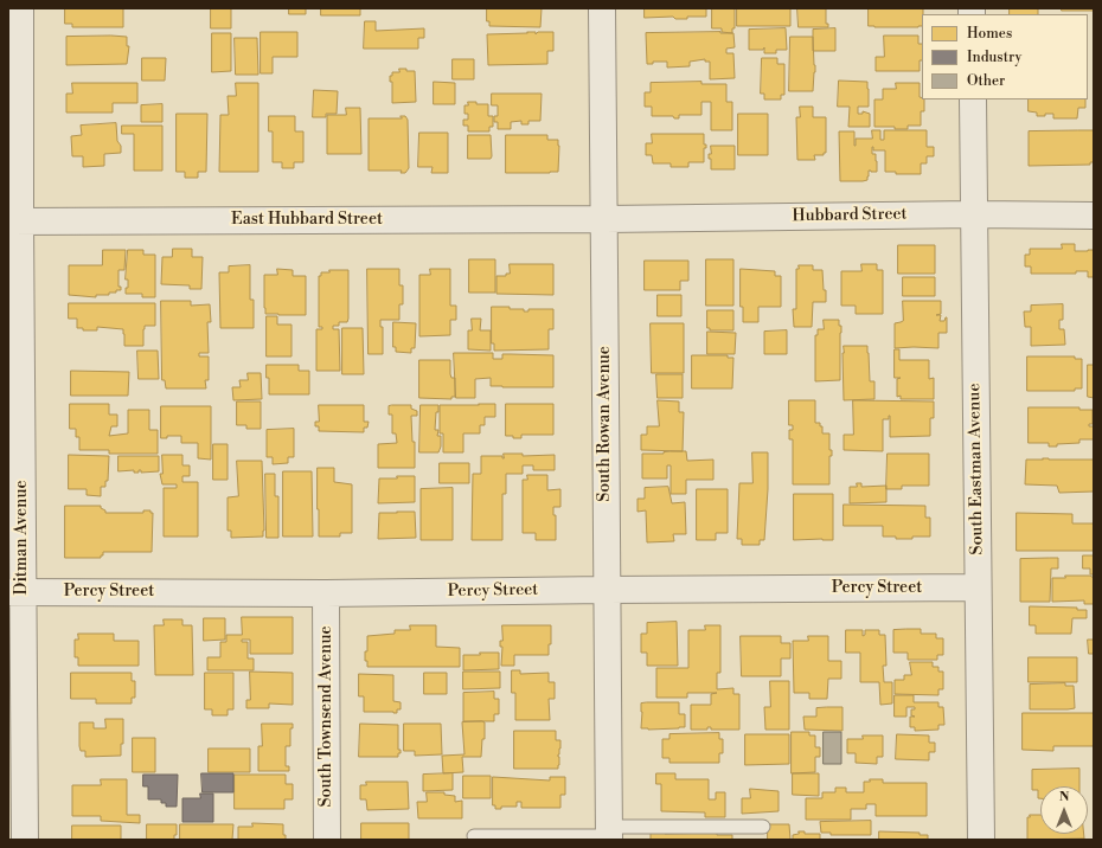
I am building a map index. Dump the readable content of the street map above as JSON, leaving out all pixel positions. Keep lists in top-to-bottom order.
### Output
{
  "streets": {
    "street": [
      "Hubbard Street",
      "East Hubbard Street",
      "South Rowan Avenue",
      "South Eastman Avenue",
      "Ditman Avenue",
      "Percy Street",
      "South Townsend Avenue"
    ]
  },
  "crossings": [
    ["Hubbard Street", "East Hubbard Street"],
    ["Hubbard Street", "South Rowan Avenue"],
    ["Hubbard Street", "South Eastman Avenue"],
    ["East Hubbard Street", "South Rowan Avenue"],
    ["East Hubbard Street", "Ditman Avenue"],
    ["South Rowan Avenue", "Percy Street"],
    ["South Eastman Avenue", "Percy Street"],
    ["Ditman Avenue", "Percy Street"],
    ["Percy Street", "South Townsend Avenue"]
  ],
  "legend": ["Homes", "Industry", "Other"],
  "north": "top"
}
